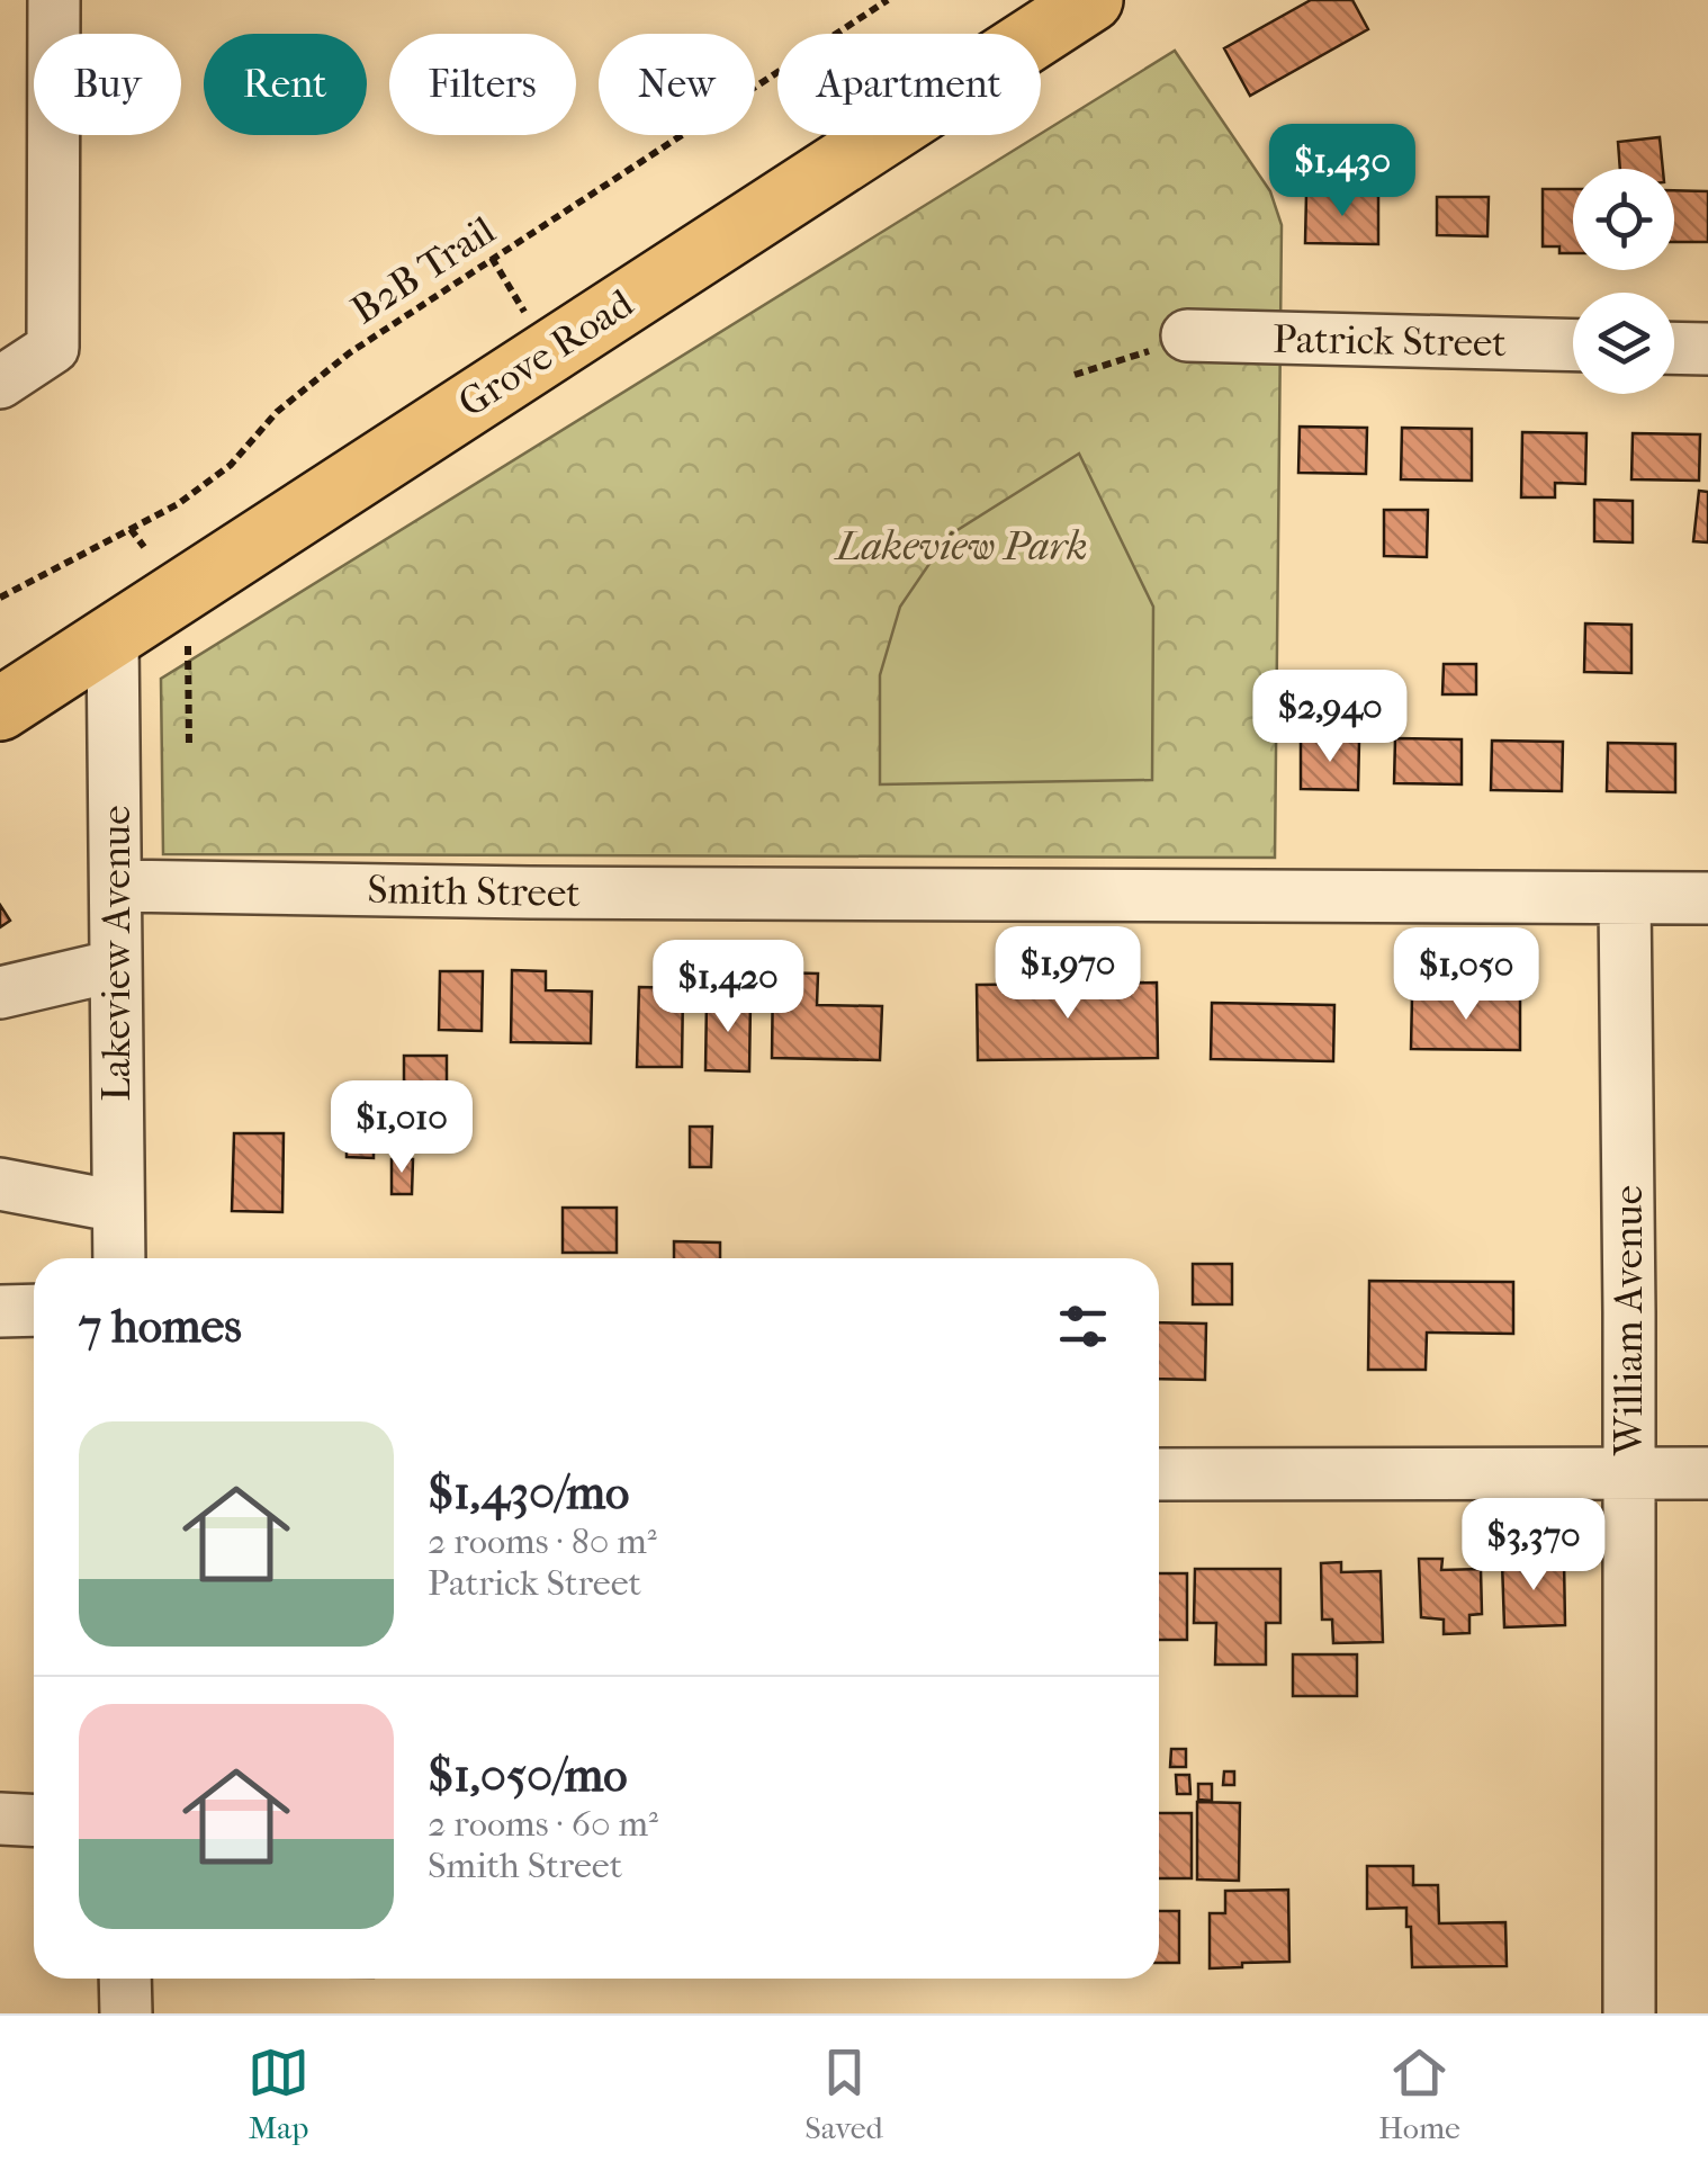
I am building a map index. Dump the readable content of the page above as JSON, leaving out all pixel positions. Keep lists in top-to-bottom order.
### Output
{
  "streets": {
    "main road": ["Grove Road"],
    "street": [
      "Patrick Street",
      "Smith Street",
      "Lakeview Avenue",
      "William Avenue"
    ],
    "path": ["B2B Trail"]
  },
  "crossings": [
    ["Grove Road", "Lakeview Avenue"],
    ["Smith Street", "Lakeview Avenue"],
    ["Smith Street", "William Avenue"]
  ],
  "parks": ["Lakeview Park"],
  "page": {
    "chip": [
      "Buy",
      "Rent",
      "Filters",
      "New",
      "Apartment"
    ],
    "price": [
      "$1,430",
      "$2,940",
      "$1,970",
      "$1,050",
      "$1,420",
      "$1,010",
      "$3,370"
    ],
    "heading": "7 homes",
    "list": [
      {
        "name": "$1,430/mo",
        "note": "2 rooms · 80 m² · Patrick Street"
      },
      {
        "name": "$1,050/mo",
        "note": "2 rooms · 60 m² · Smith Street"
      }
    ],
    "tabs": ["Map", "Saved", "Home"]
  }
}
